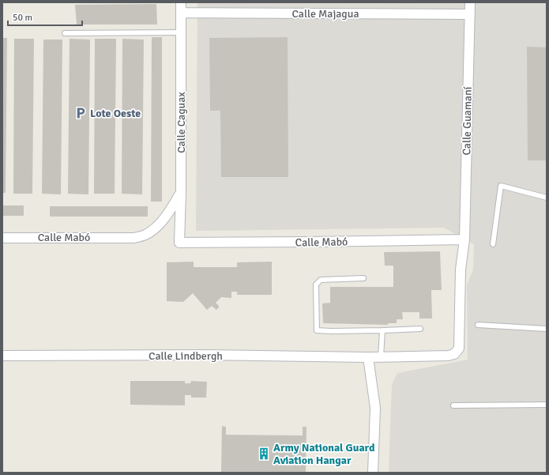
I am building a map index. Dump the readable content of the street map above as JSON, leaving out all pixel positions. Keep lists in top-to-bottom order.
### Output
{
  "streets": {
    "street": [
      "Calle Majagua",
      "Calle Guamaní",
      "Calle Caguax",
      "Calle Mabó",
      "Calle Lindbergh"
    ]
  },
  "crossings": [
    ["Calle Majagua", "Calle Guamaní"],
    ["Calle Majagua", "Calle Caguax"],
    ["Calle Guamaní", "Calle Mabó"],
    ["Calle Guamaní", "Calle Lindbergh"],
    ["Calle Caguax", "Calle Mabó"]
  ],
  "places": {
    "parking": ["Lote Oeste"],
    "building": ["Army National Guard Aviation Hangar"]
  },
  "scale_bar": "50 m"
}
